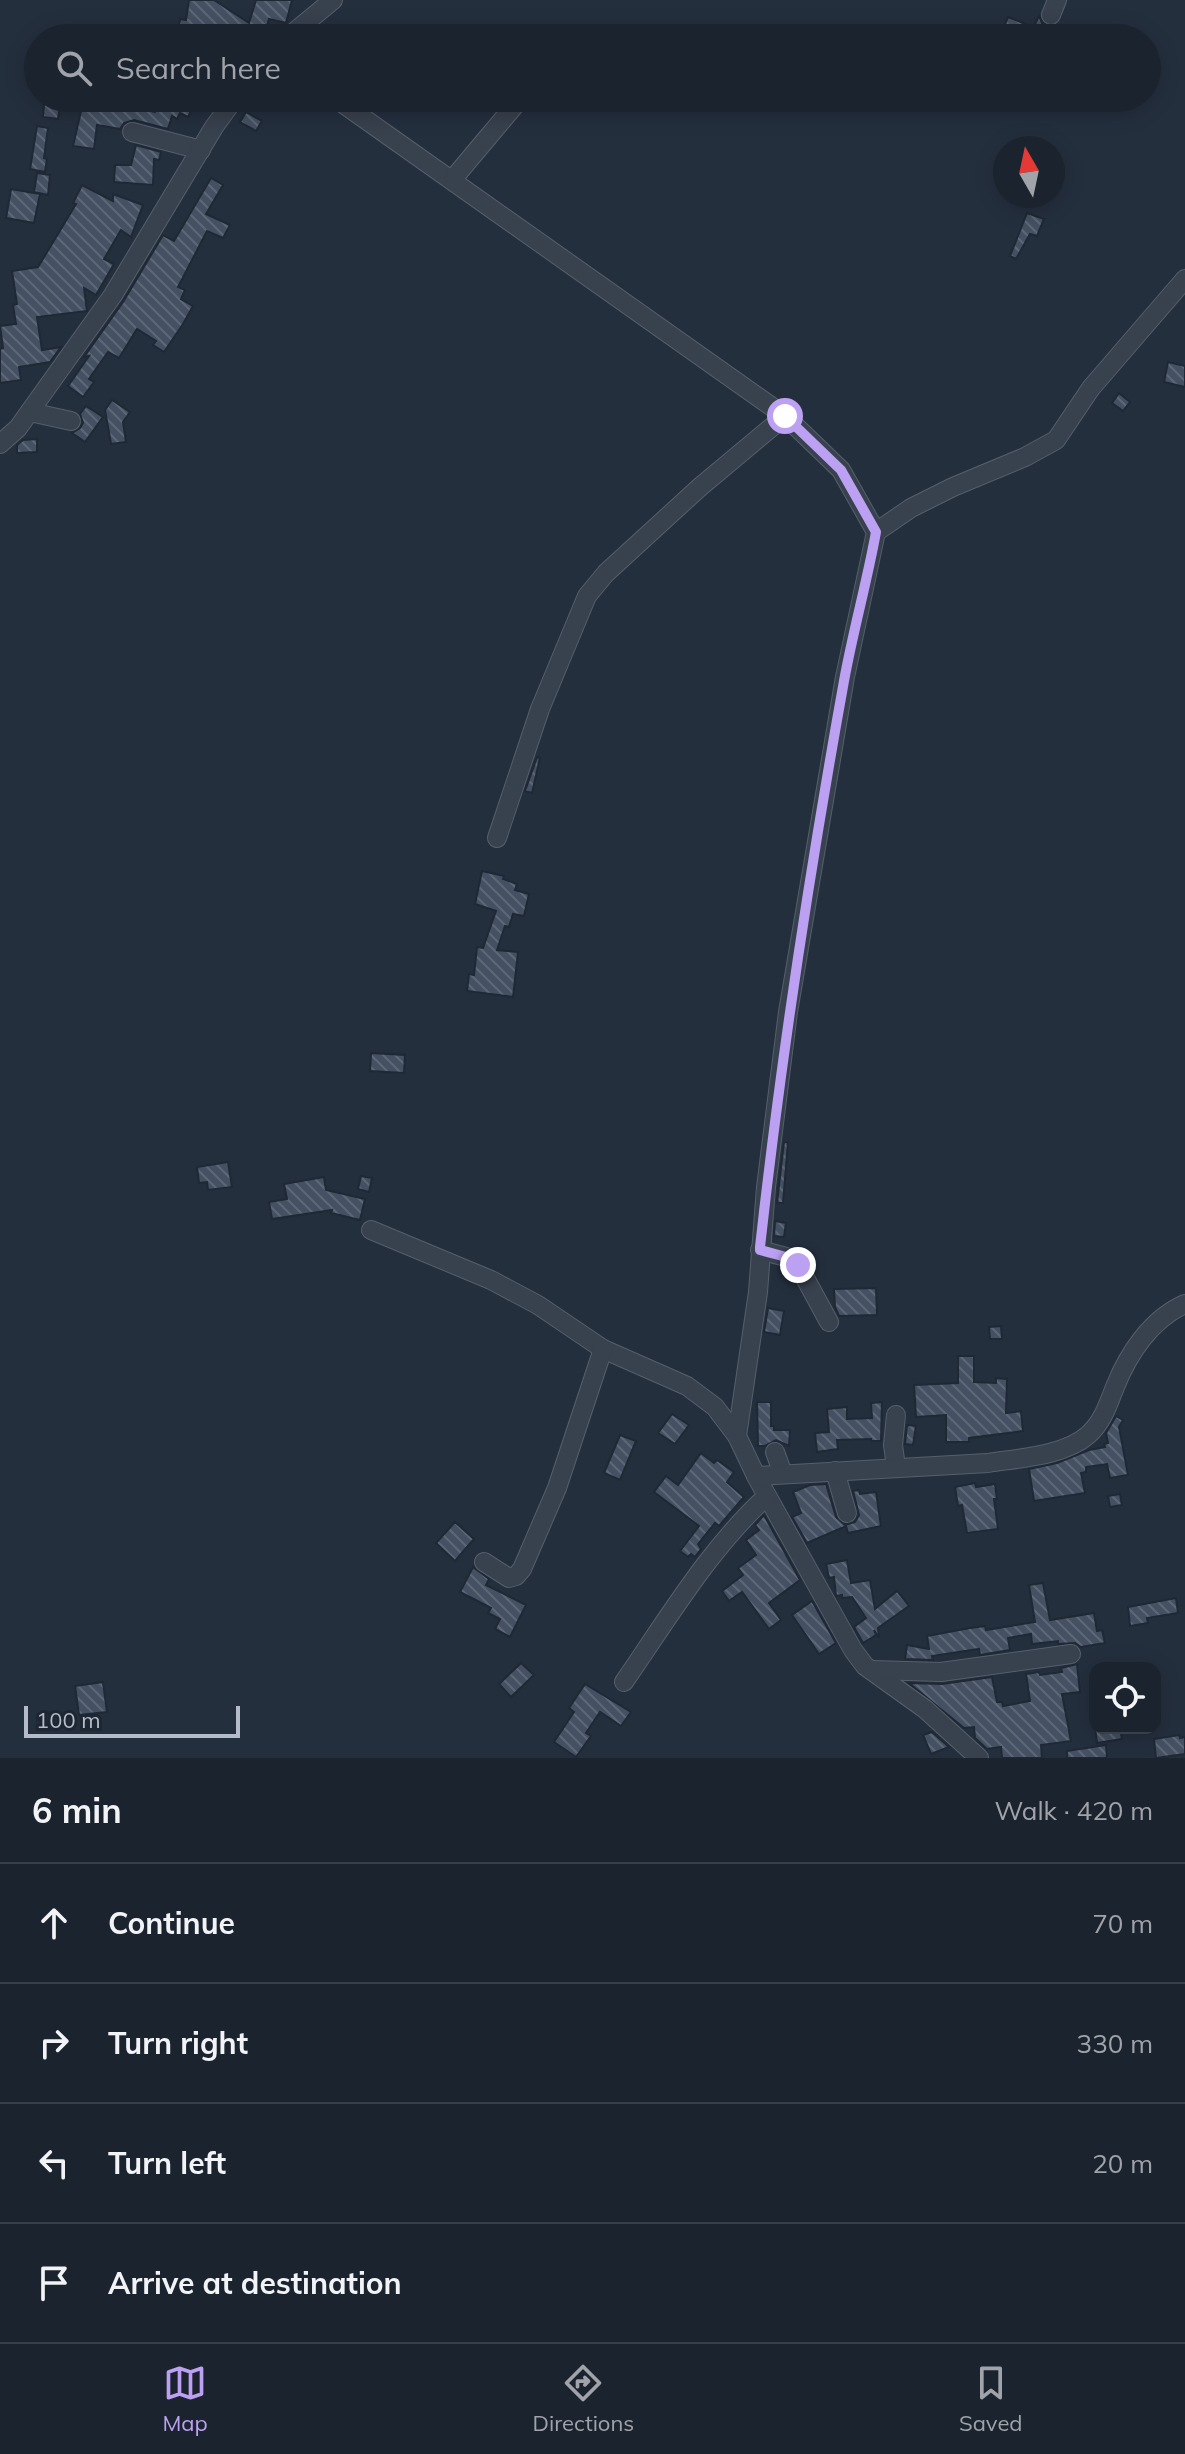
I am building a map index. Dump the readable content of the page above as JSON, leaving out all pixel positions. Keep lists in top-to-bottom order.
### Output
{
  "scale_bar": "100 m",
  "north": "top",
  "page": {
    "search": "Search here",
    "scale": "100 m",
    "heading": ["6 min", "Walk · 420 m"],
    "list": [
      ["Continue", "70 m"],
      ["Turn right", "330 m"],
      ["Turn left", "20 m"],
      "Arrive at destination"
    ],
    "nav": ["Map", "Directions", "Saved"]
  }
}
